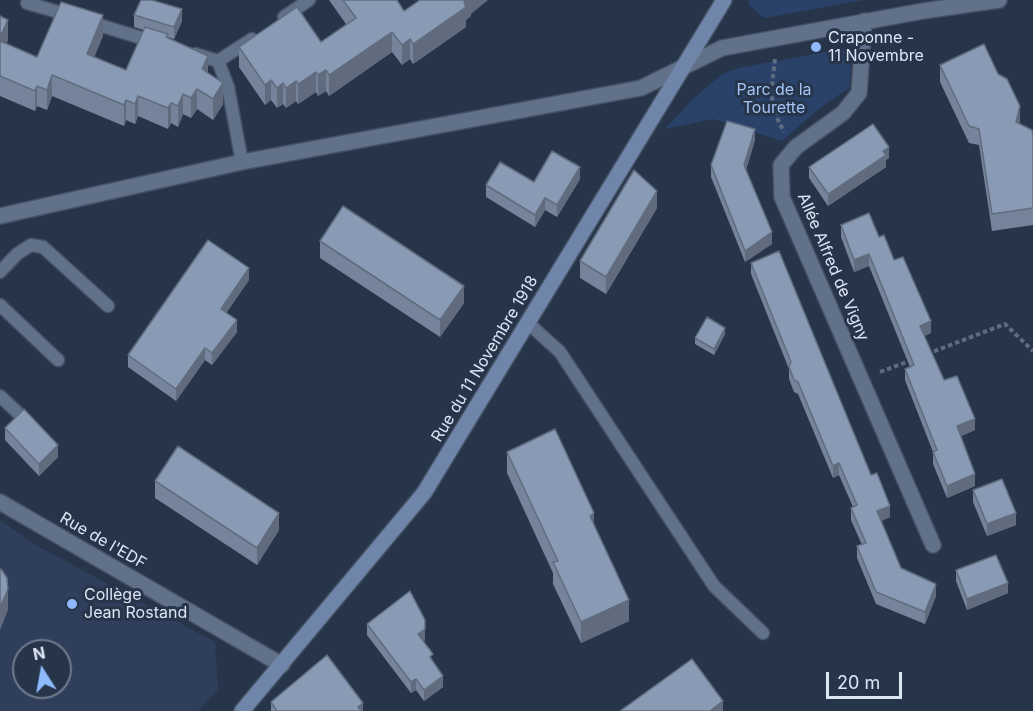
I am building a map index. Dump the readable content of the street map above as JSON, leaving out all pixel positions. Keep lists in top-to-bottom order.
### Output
{
  "streets": {
    "main road": ["Rue du 11 Novembre 1918"],
    "street": ["Allée Alfred de Vigny", "Rue de l'EDF"]
  },
  "crossings": [
    ["Rue du 11 Novembre 1918", "Rue de l'EDF"]
  ],
  "parks": ["Parc de la Tourette"],
  "places": ["Craponne - 11 Novembre", "Collège Jean Rostand"],
  "scale_bar": "20 m",
  "north": "top"
}
